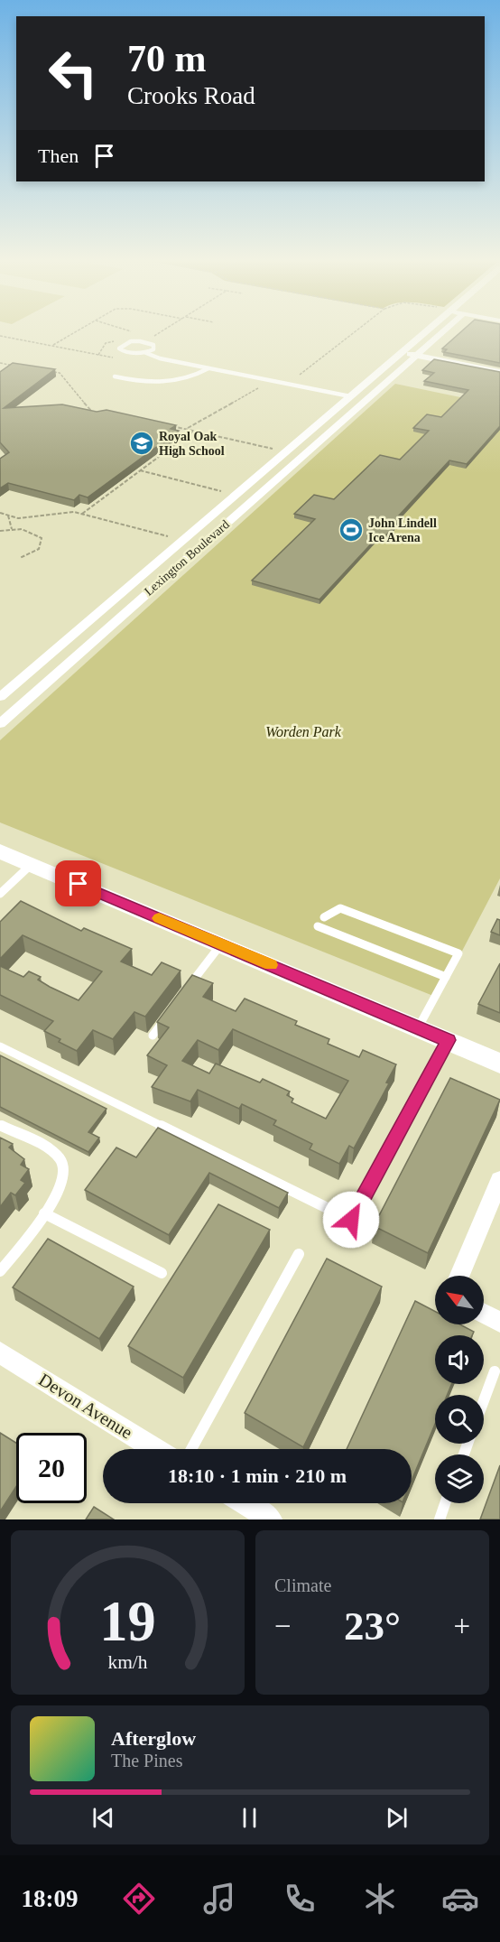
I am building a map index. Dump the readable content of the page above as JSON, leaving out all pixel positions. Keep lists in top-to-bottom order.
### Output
{
  "streets": {
    "street": ["Lexington Boulevard", "Devon Avenue"]
  },
  "parks": ["Worden Park"],
  "places": {
    "school or university": ["Royal Oak High School"],
    "sports": ["John Lindell Ice Arena"]
  },
  "north": "top left",
  "page": {
    "turn": ["70 m", "Crooks Road"],
    "then": "Then",
    "limit": "20",
    "trip": "18:10 · 1 min · 210 m",
    "tile": "Climate",
    "heat": ["−", "23°", "+"],
    "song": ["Afterglow", "The Pines"],
    "tabs": "18:09",
    "gauge": ["19", "km/h"]
  }
}
